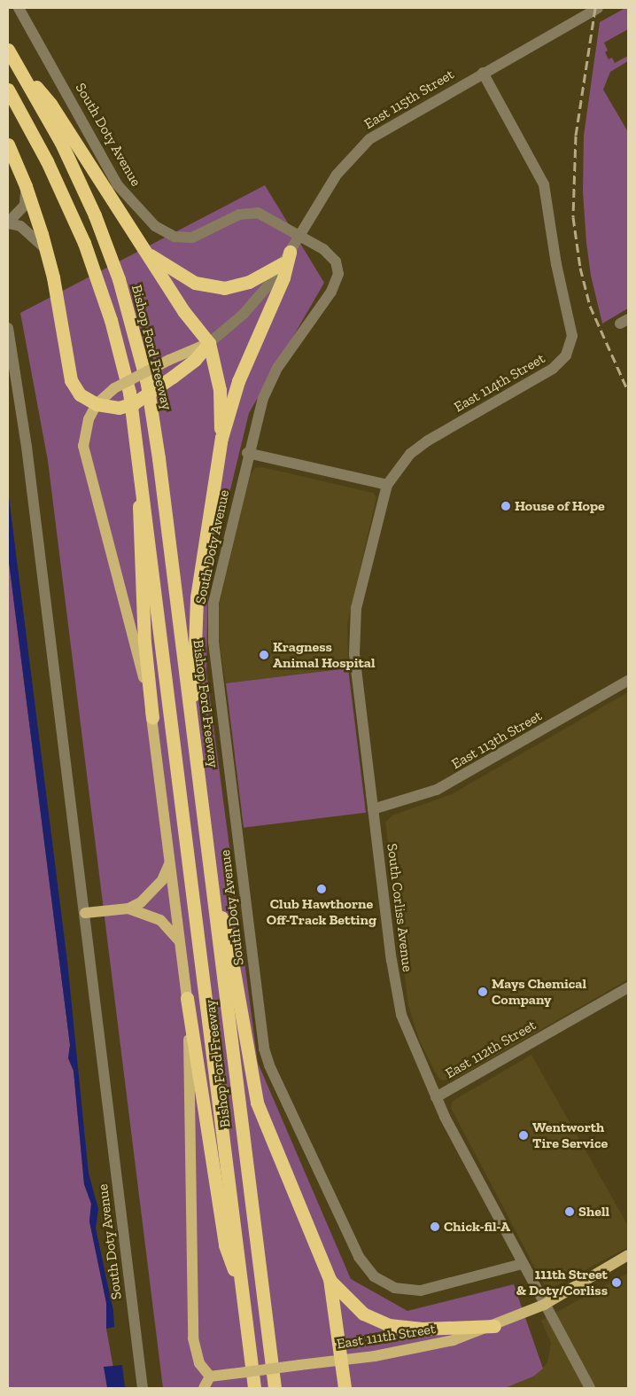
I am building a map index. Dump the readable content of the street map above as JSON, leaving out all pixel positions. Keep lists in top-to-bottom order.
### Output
{
  "streets": {
    "highway": ["Bishop Ford Freeway"],
    "main road": ["East 111th Street"],
    "street": [
      "East 115th Street",
      "South Doty Avenue",
      "East 114th Street",
      "East 113th Street",
      "South Corliss Avenue",
      "East 112th Street"
    ]
  },
  "crossings": [
    ["East 115th Street", "South Doty Avenue"],
    ["East 115th Street", "East 114th Street"],
    ["South Doty Avenue", "South Corliss Avenue"],
    ["East 114th Street", "South Corliss Avenue"],
    ["East 113th Street", "South Corliss Avenue"],
    ["South Corliss Avenue", "East 112th Street"],
    ["South Corliss Avenue", "East 111th Street"]
  ],
  "places": [
    "House of Hope",
    "Kragness Animal Hospital",
    "Club Hawthorne Off-Track Betting",
    "Mays Chemical Company",
    "Wentworth Tire Service",
    "Shell",
    "Chick-fil-A",
    "111th Street & Doty/Corliss"
  ]
}
